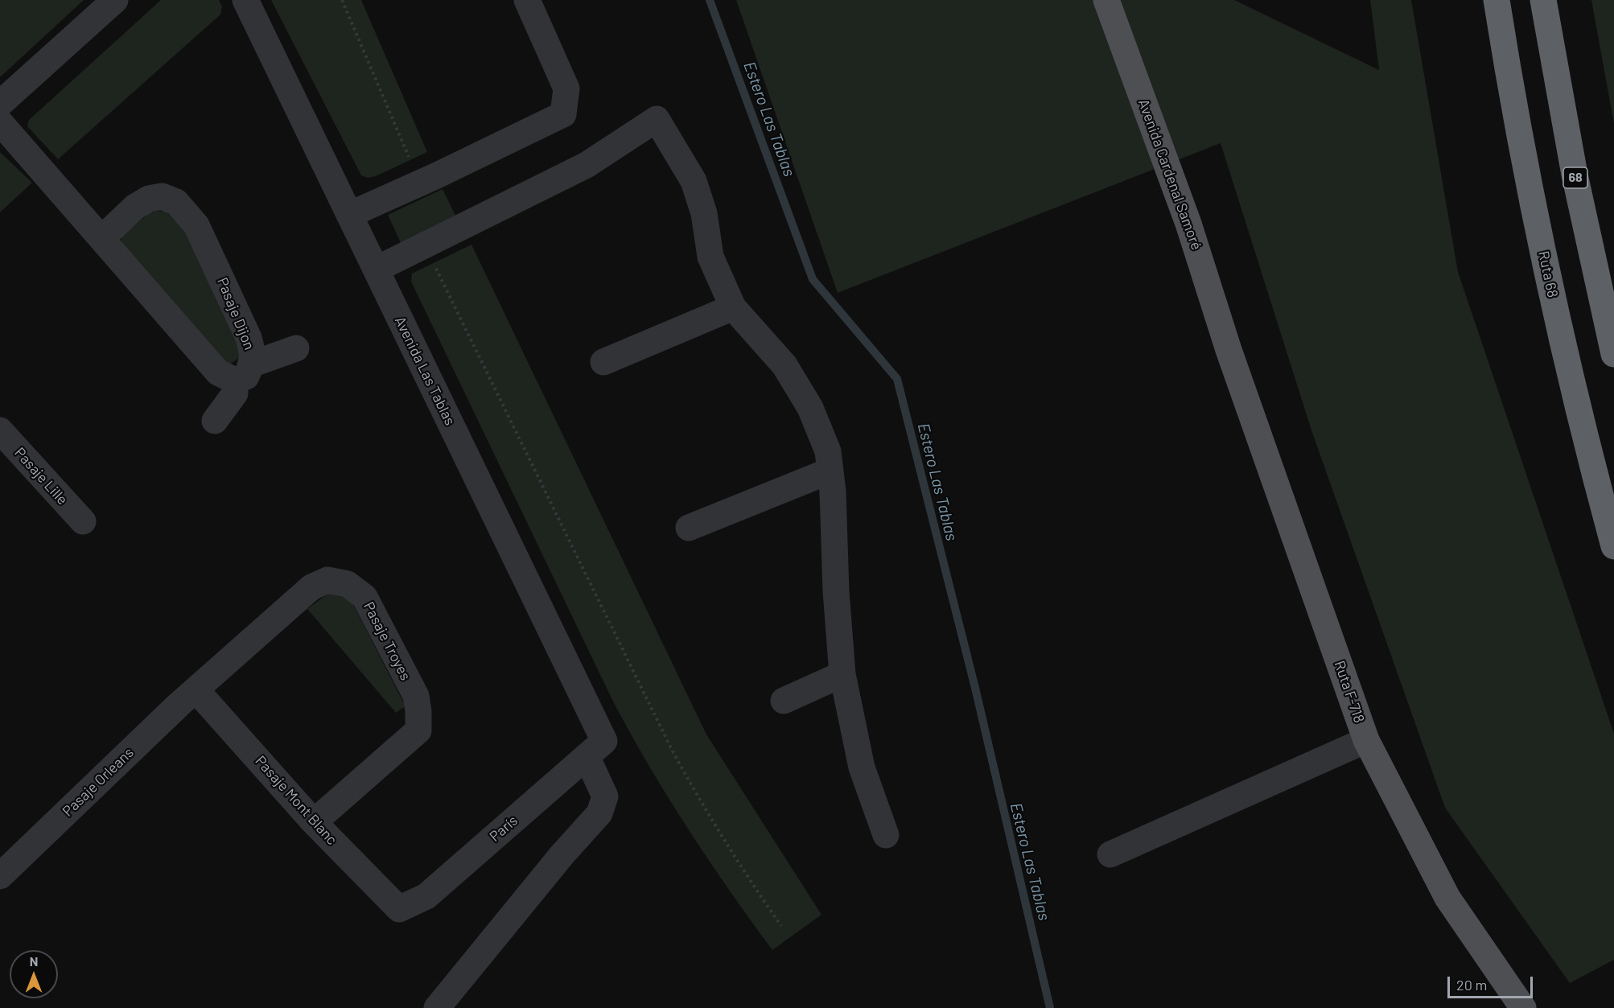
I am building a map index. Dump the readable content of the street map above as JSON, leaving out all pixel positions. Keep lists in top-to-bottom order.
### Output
{
  "streets": {
    "highway": ["68", "Ruta 68"],
    "main road": ["Avenida Cardenal Samoré", "Ruta F-718"],
    "street": [
      "Pasaje Dijon",
      "Avenida Las Tablas",
      "Pasaje Lille",
      "Pasaje Troyes",
      "Pasaje Orleans",
      "Pasaje Mont Blanc",
      "París"
    ]
  },
  "crossings": [
    ["Avenida Cardenal Samoré", "Ruta F-718"],
    ["Avenida Las Tablas", "París"],
    ["Pasaje Troyes", "Pasaje Orleans"],
    ["Pasaje Troyes", "Pasaje Mont Blanc"],
    ["Pasaje Orleans", "Pasaje Mont Blanc"],
    ["Pasaje Mont Blanc", "París"]
  ],
  "water": ["Estero Las Tablas"],
  "scale_bar": "20 m",
  "north": "top"
}
